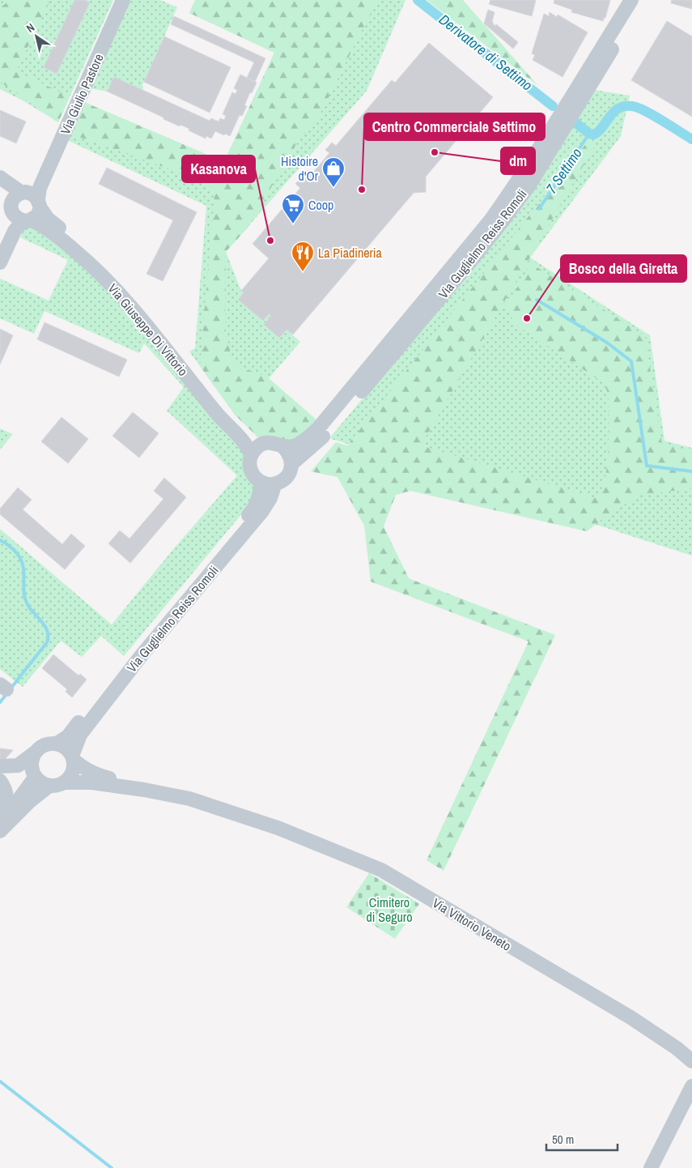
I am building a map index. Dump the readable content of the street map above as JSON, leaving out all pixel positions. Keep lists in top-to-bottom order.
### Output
{
  "streets": {
    "street": [
      "Via Giulio Pastore",
      "Via Guglielmo Reiss Romoli",
      "Via Giuseppe Di Vittorio",
      "Via Vittorio Veneto"
    ]
  },
  "crossings": [
    ["Via Giulio Pastore", "Via Giuseppe Di Vittorio"],
    ["Via Guglielmo Reiss Romoli", "Via Giuseppe Di Vittorio"]
  ],
  "water": ["Derivatore di Settimo", "7 Settimo"],
  "parks": ["Cimitero di Seguro"],
  "places": {
    "other": [
      "dm",
      "Centro Commerciale Settimo",
      "Kasanova",
      "Bosco della Giretta"
    ],
    "shop": ["Histoire d'Or"],
    "supermarket": ["Coop"],
    "restaurant": ["La Piadineria"]
  },
  "scale_bar": "50 m",
  "north": "top left"
}
